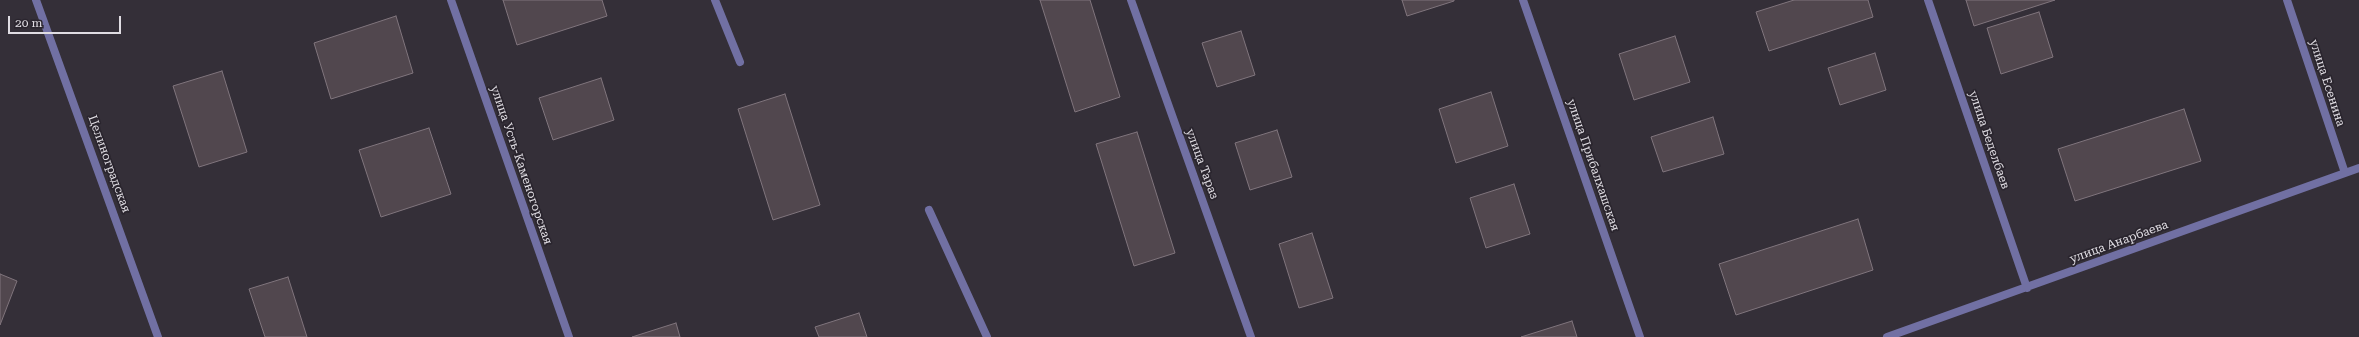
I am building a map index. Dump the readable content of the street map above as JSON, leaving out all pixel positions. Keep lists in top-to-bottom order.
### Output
{
  "streets": {
    "street": [
      "улица Есенина",
      "улица Беделбаев",
      "Целиноградская",
      "улица Тараз",
      "улица Усть-Каменогорская",
      "улица Прибалхашская",
      "улица Анарбаева"
    ]
  },
  "crossings": [
    ["улица Есенина", "улица Анарбаева"],
    ["улица Беделбаев", "улица Анарбаева"]
  ],
  "scale_bar": "20 m"
}
